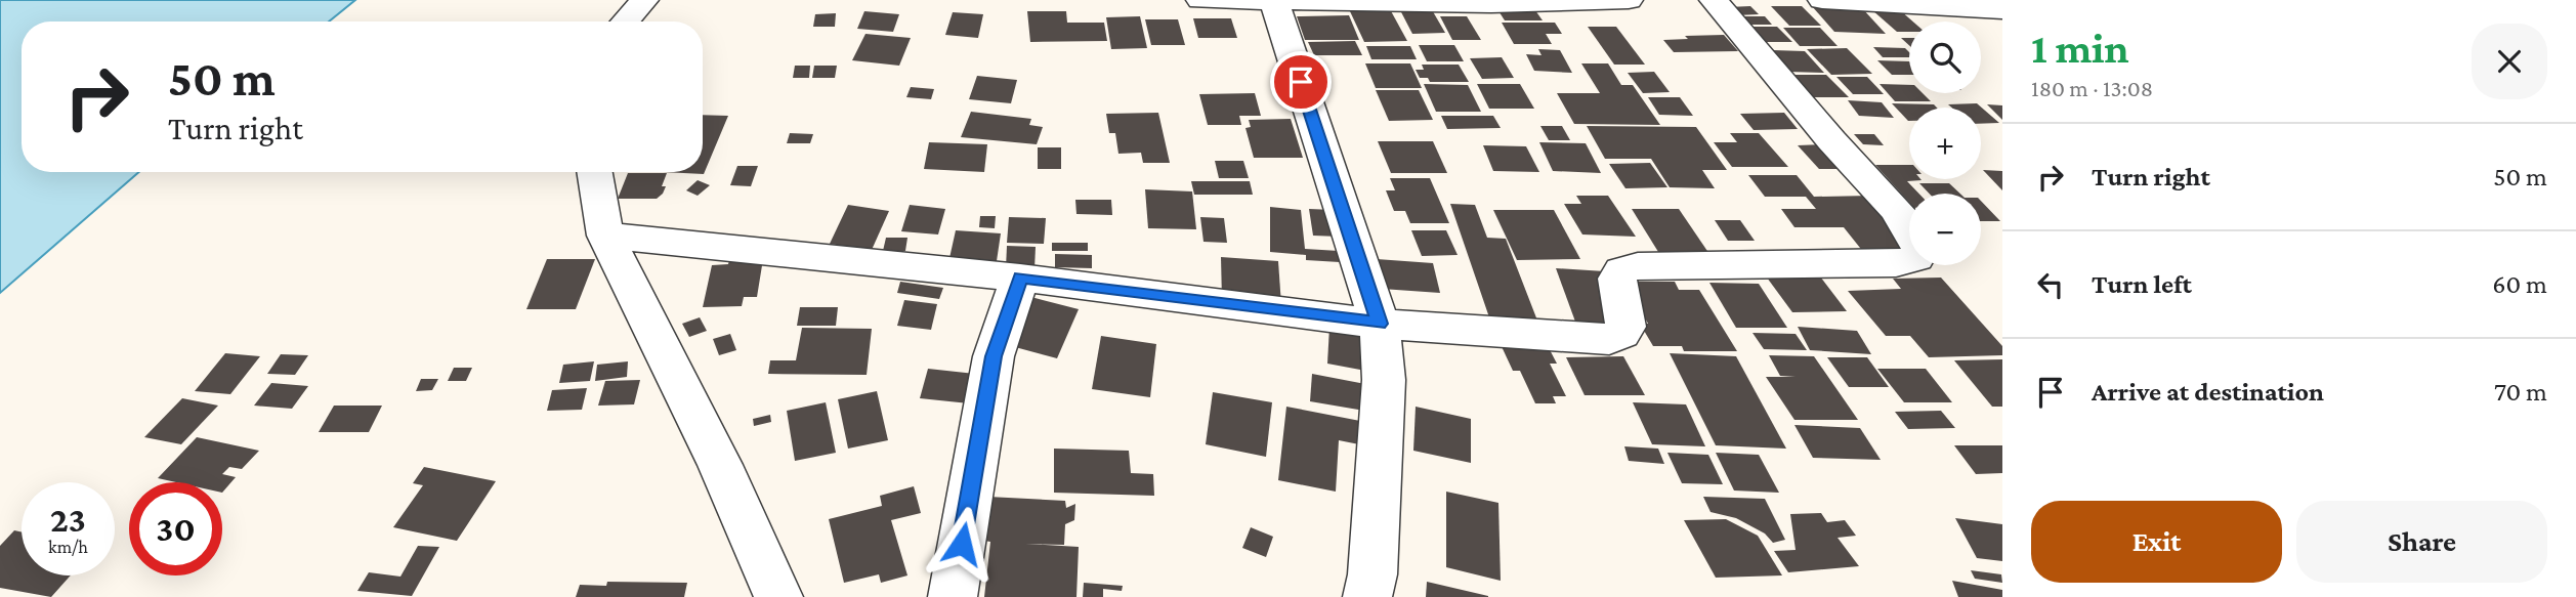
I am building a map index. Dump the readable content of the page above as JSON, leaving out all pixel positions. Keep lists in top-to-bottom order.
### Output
{
  "page": {
    "heading": ["1 min", "180 m · 13:08"],
    "map_buttons": ["+", "−"],
    "turn": ["50 m", "Turn right"],
    "list": [
      {
        "name": "Turn right",
        "value": "50 m"
      },
      {
        "name": "Turn left",
        "value": "60 m"
      },
      {
        "name": "Arrive at destination",
        "value": "70 m"
      }
    ],
    "speed": "23 km/h",
    "limit": "30",
    "buttons": ["Exit", "Share"]
  }
}
